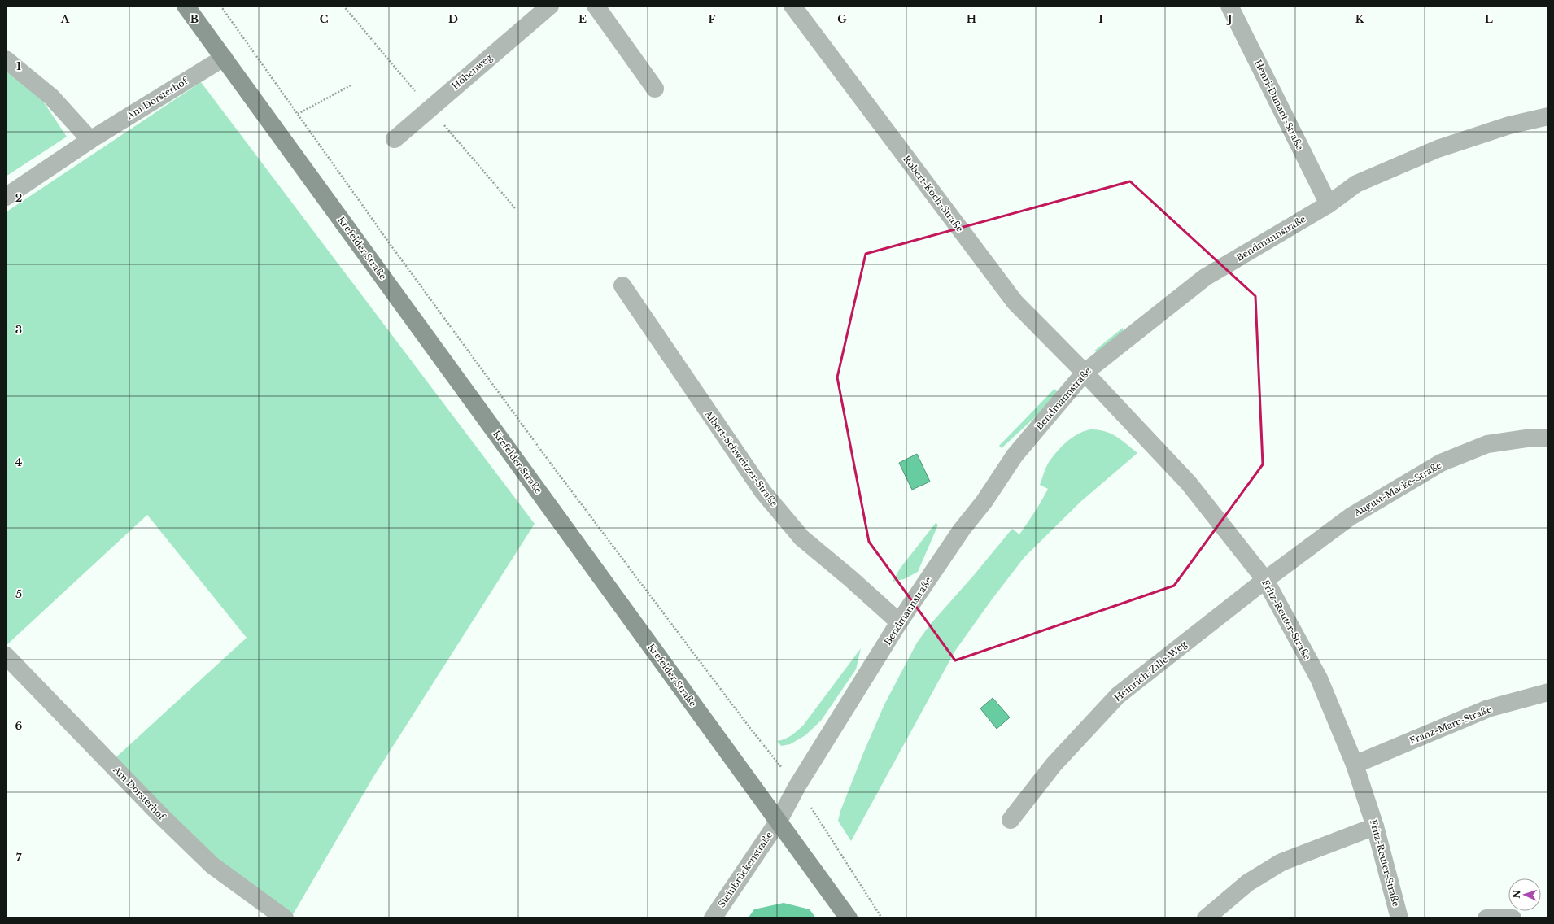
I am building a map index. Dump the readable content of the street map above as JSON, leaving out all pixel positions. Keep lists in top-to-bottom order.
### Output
{
  "streets": {
    "main road": ["Krefelder Straße"],
    "street": [
      "Höhenweg",
      "Am Dorsterhof",
      "Henri-Dunant-Straße",
      "Robert-Koch-Straße",
      "Bendmannstraße",
      "Albert-Schweitzer-Straße",
      "August-Macke-Straße",
      "Fritz-Reuter-Straße",
      "Heinrich-Zille-Weg",
      "Franz-Marc-Straße",
      "Steinbrückenstraße"
    ]
  },
  "crossings": [
    ["Am Dorsterhof", "Krefelder Straße"],
    ["Henri-Dunant-Straße", "Bendmannstraße"],
    ["Robert-Koch-Straße", "Bendmannstraße"],
    ["Robert-Koch-Straße", "Fritz-Reuter-Straße"],
    ["Bendmannstraße", "Krefelder Straße"],
    ["Bendmannstraße", "Albert-Schweitzer-Straße"],
    ["Bendmannstraße", "Fritz-Reuter-Straße"],
    ["Bendmannstraße", "Steinbrückenstraße"],
    ["Krefelder Straße", "Steinbrückenstraße"],
    ["August-Macke-Straße", "Fritz-Reuter-Straße"],
    ["August-Macke-Straße", "Heinrich-Zille-Weg"],
    ["Fritz-Reuter-Straße", "Heinrich-Zille-Weg"],
    ["Fritz-Reuter-Straße", "Franz-Marc-Straße"]
  ],
  "north": "left",
  "grid": {
    "columns": [
      "A",
      "B",
      "C",
      "D",
      "E",
      "F",
      "G",
      "H",
      "I",
      "J",
      "K",
      "L"
    ],
    "rows": [
      "1",
      "2",
      "3",
      "4",
      "5",
      "6",
      "7"
    ]
  }
}
